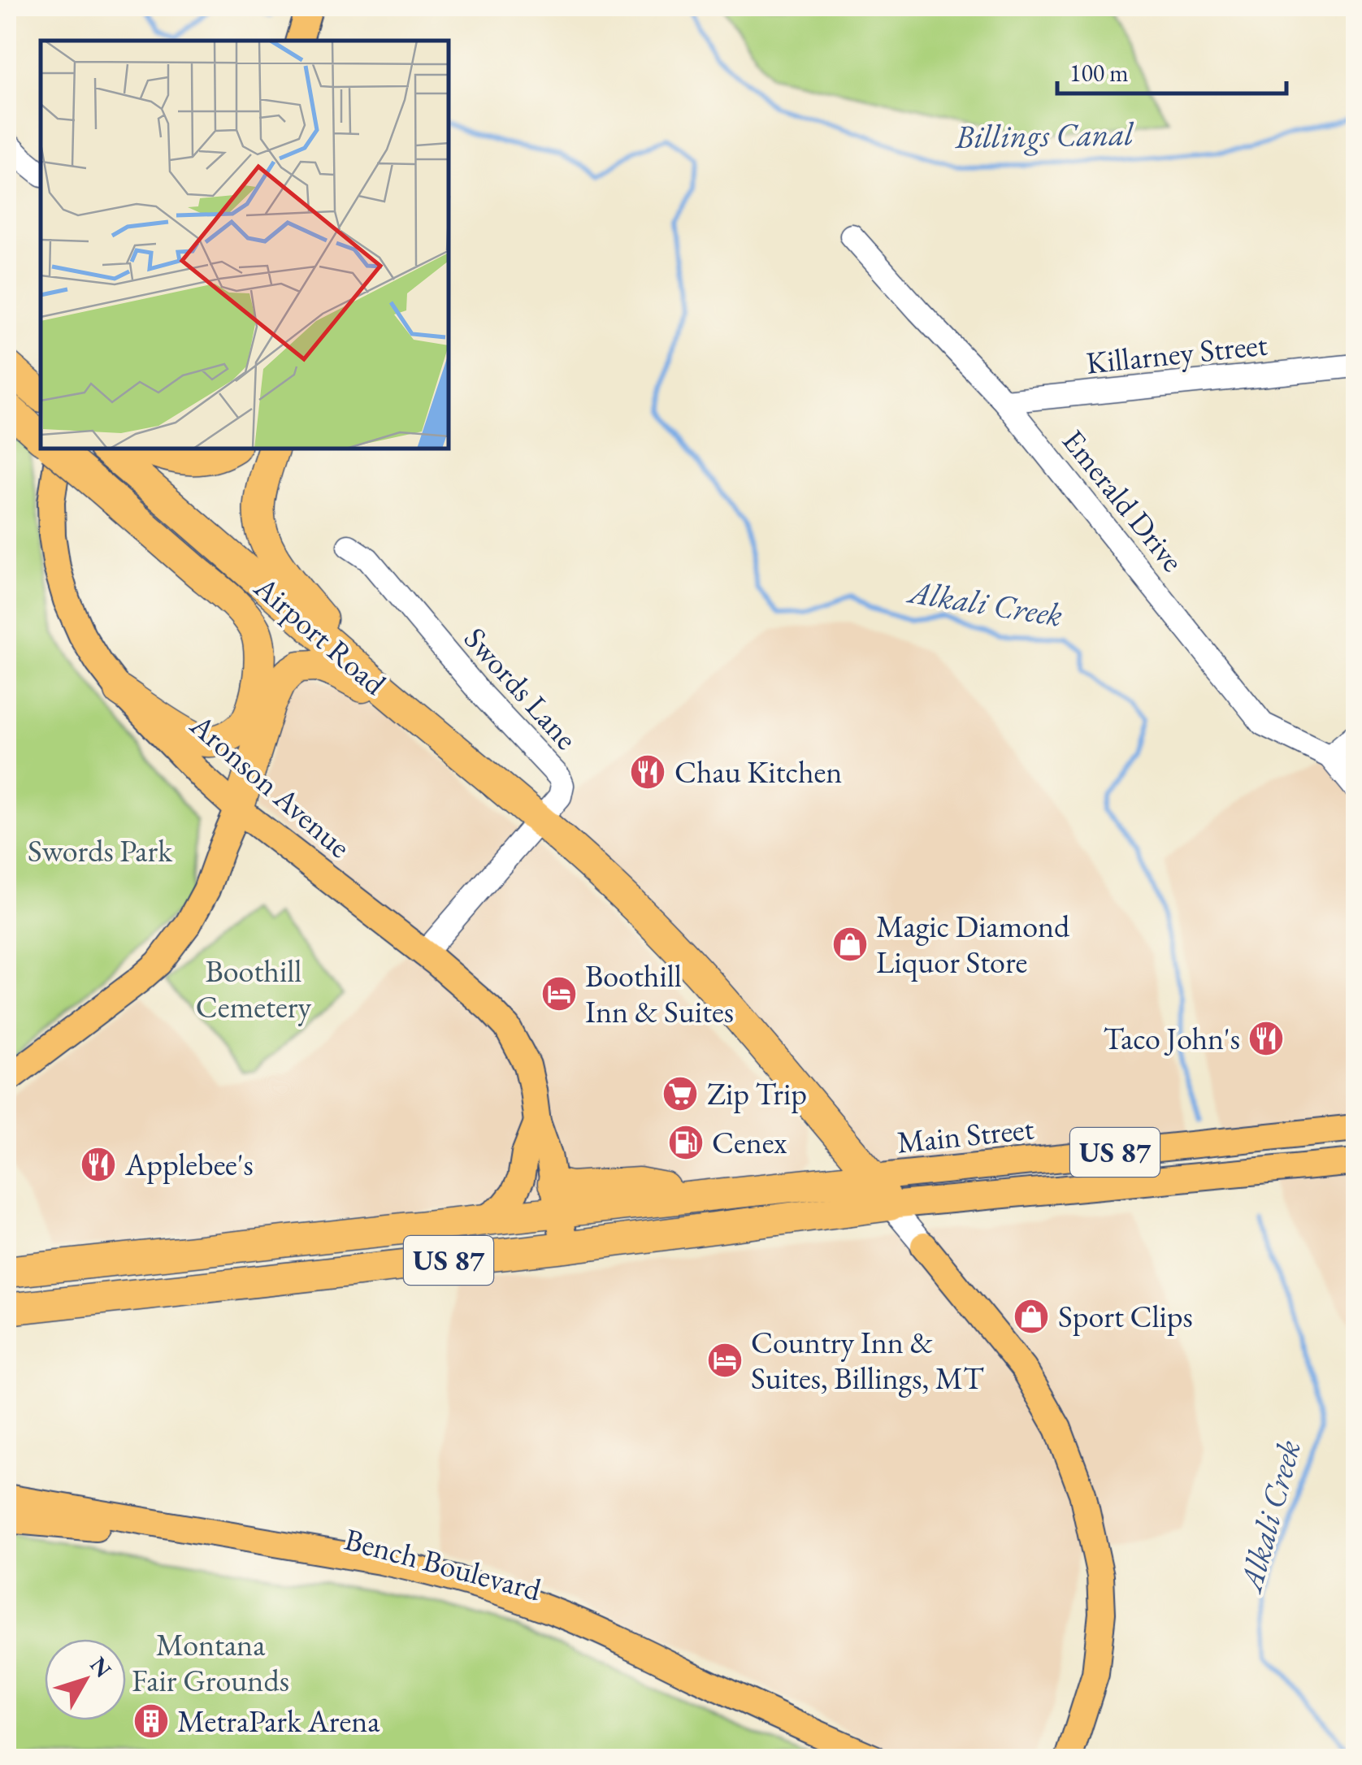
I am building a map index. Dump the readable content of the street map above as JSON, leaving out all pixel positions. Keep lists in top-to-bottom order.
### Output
{
  "streets": {
    "highway": ["Airport Road", "US 87"],
    "main road": ["Aronson Avenue", "Main Street", "Bench Boulevard"],
    "street": ["Killarney Street", "Emerald Drive", "Swords Lane"]
  },
  "crossings": [
    ["Killarney Street", "Emerald Drive"],
    ["Airport Road", "Swords Lane"],
    ["Airport Road", "Main Street"],
    ["Airport Road", "US 87"],
    ["Swords Lane", "Aronson Avenue"],
    ["Aronson Avenue", "US 87"],
    ["Main Street", "US 87"]
  ],
  "water": ["Billings Canal", "Alkali Creek"],
  "parks": ["Swords Park", "Boothill Cemetery", "Montana Fair Grounds"],
  "places": {
    "restaurant": ["Chau Kitchen", "Taco John's", "Applebee's"],
    "shop": ["Magic Diamond Liquor Store", "Sport Clips"],
    "hotel": ["Boothill Inn & Suites", "Country Inn & Suites, Billings, MT"],
    "supermarket": ["Zip Trip"],
    "fuel station": ["Cenex"],
    "building": ["MetraPark Arena"]
  },
  "scale_bar": "100 m",
  "north": "top right"
}
